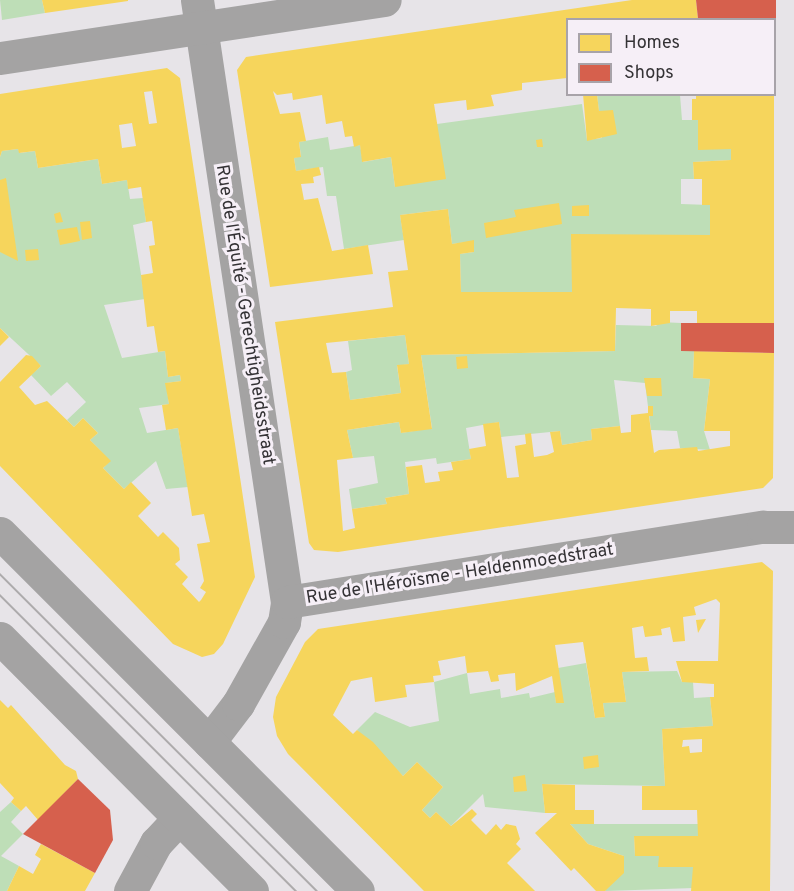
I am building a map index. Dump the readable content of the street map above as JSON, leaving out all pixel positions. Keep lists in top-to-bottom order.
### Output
{
  "streets": {
    "street": ["Rue de l'Équité - Gerechtigheidsstraat", "Rue de l'Héroïsme - Heldenmoedstraat"]
  },
  "crossings": [
    ["Rue de l'Équité - Gerechtigheidsstraat", "Rue de l'Héroïsme - Heldenmoedstraat"]
  ],
  "legend": ["Homes", "Shops"]
}
